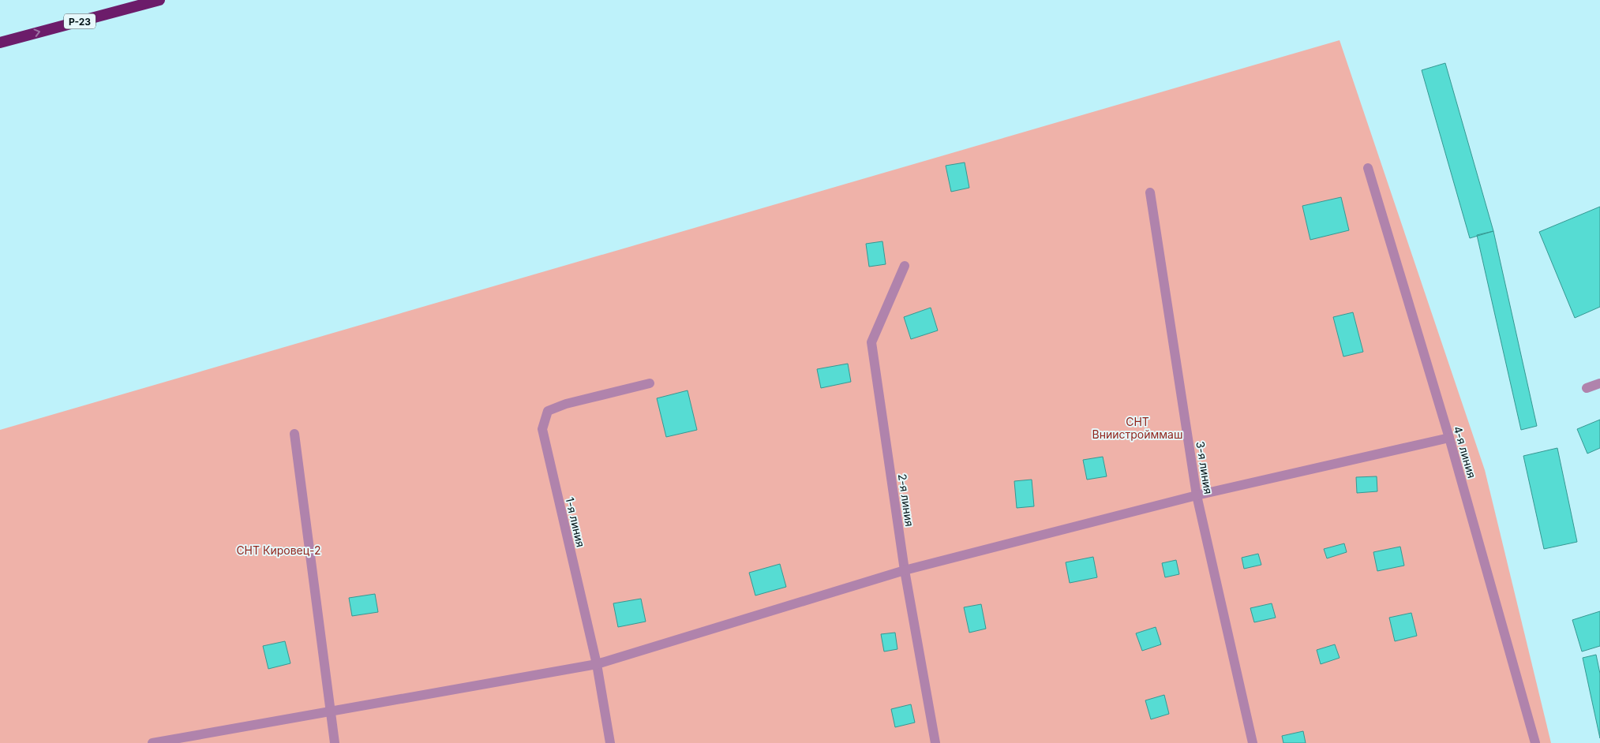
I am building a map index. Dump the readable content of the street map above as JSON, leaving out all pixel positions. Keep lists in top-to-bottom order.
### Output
{
  "streets": {
    "highway": ["Р-23"],
    "street": [
      "4-я линия",
      "3-я линия",
      "2-я линия",
      "1-я линия"
    ]
  },
  "parks": ["СНТ Вниистройммаш", "СНТ Кировец-2"]
}
